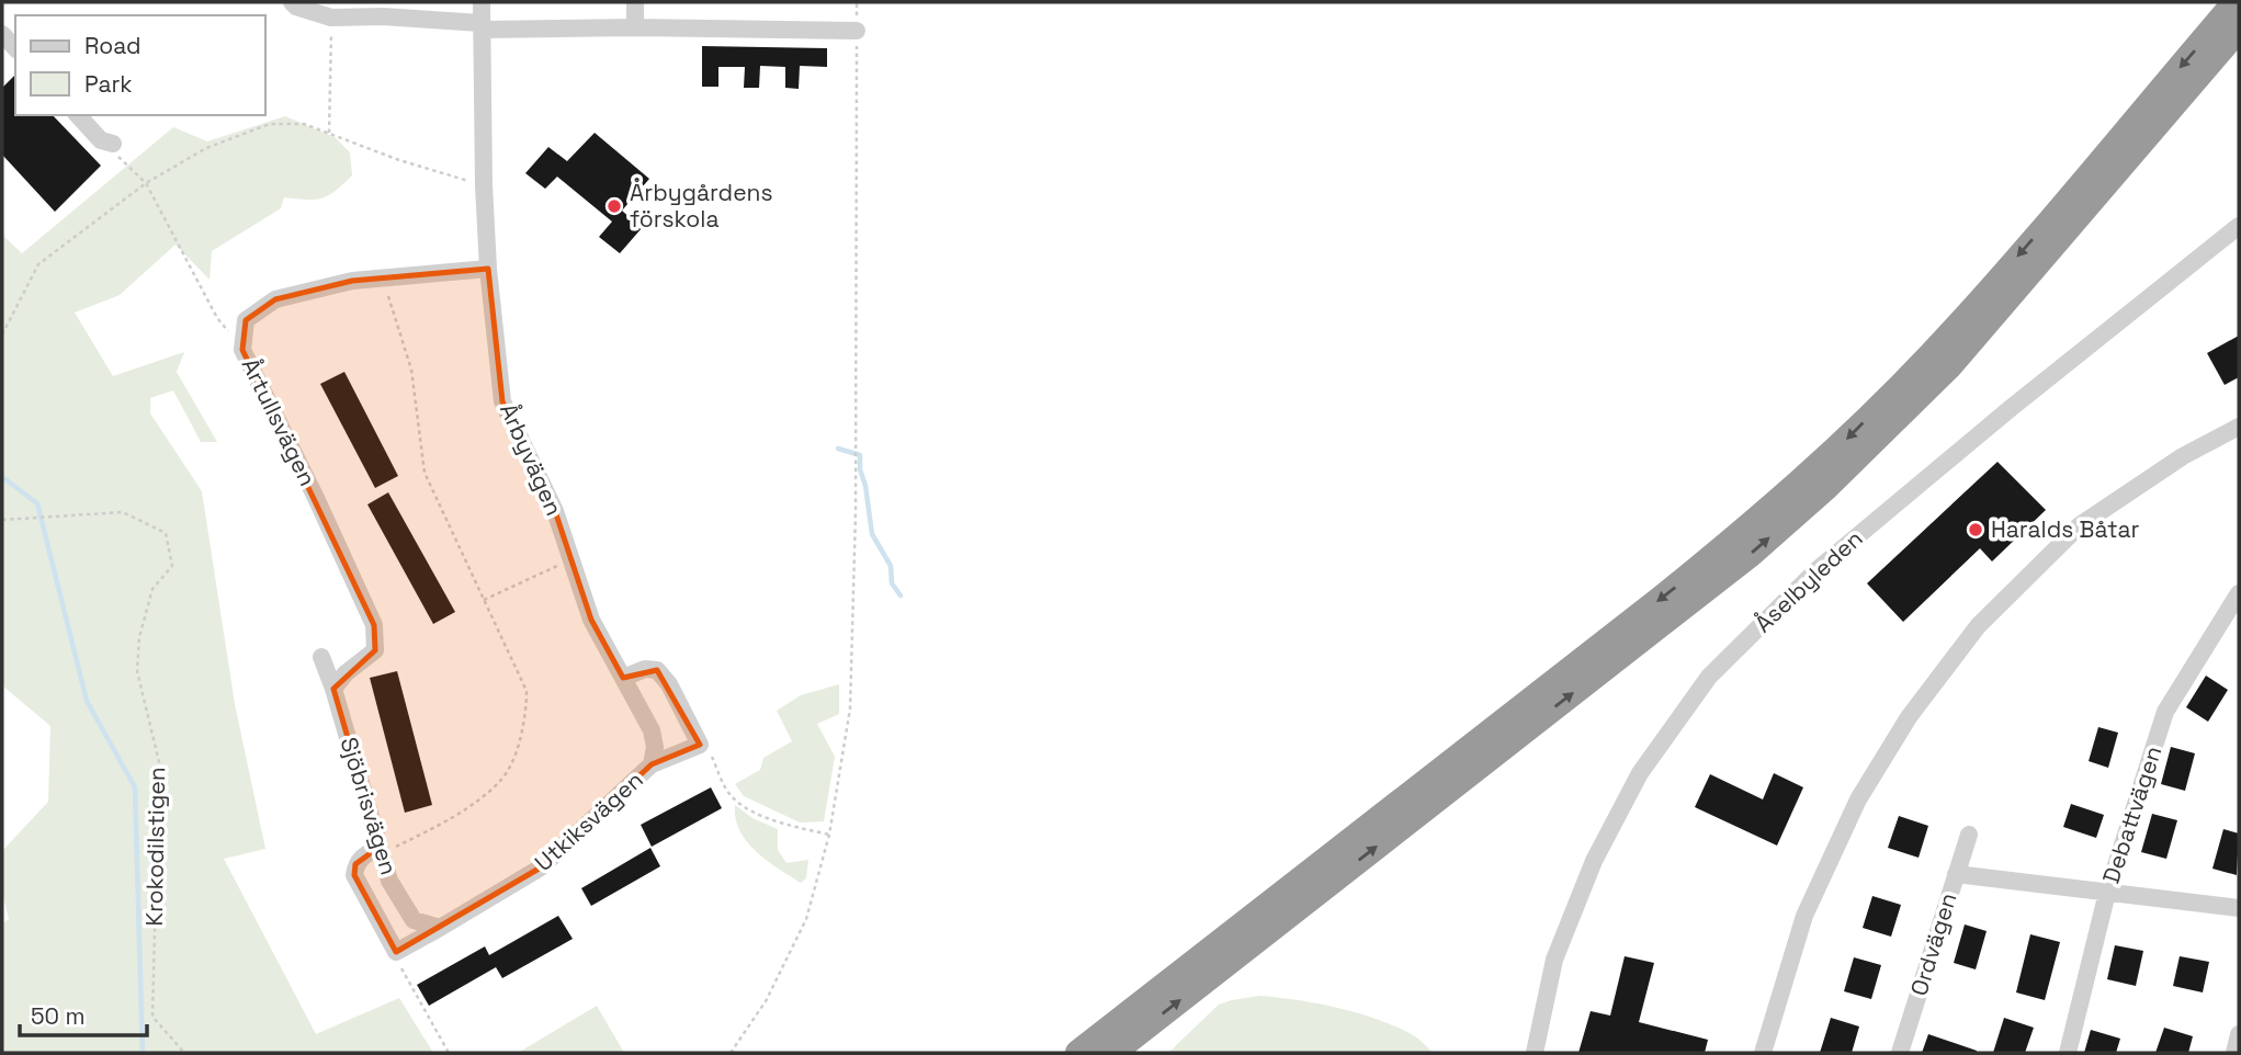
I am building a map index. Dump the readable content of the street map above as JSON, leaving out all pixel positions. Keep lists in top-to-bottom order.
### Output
{
  "streets": {
    "street": [
      "Årtullsvägen",
      "Årbyvägen",
      "Åselbyleden",
      "Sjöbrisvägen",
      "Debattvägen",
      "Utkiksvägen",
      "Ordvägen"
    ],
    "path": ["Krokodilstigen"]
  },
  "crossings": [
    ["Årtullsvägen", "Årbyvägen"],
    ["Årtullsvägen", "Sjöbrisvägen"],
    ["Årbyvägen", "Utkiksvägen"],
    ["Sjöbrisvägen", "Utkiksvägen"]
  ],
  "places": ["Årbygårdens förskola", "Haralds Båtar"],
  "legend": ["Road", "Park"],
  "scale_bar": "50 m"
}
